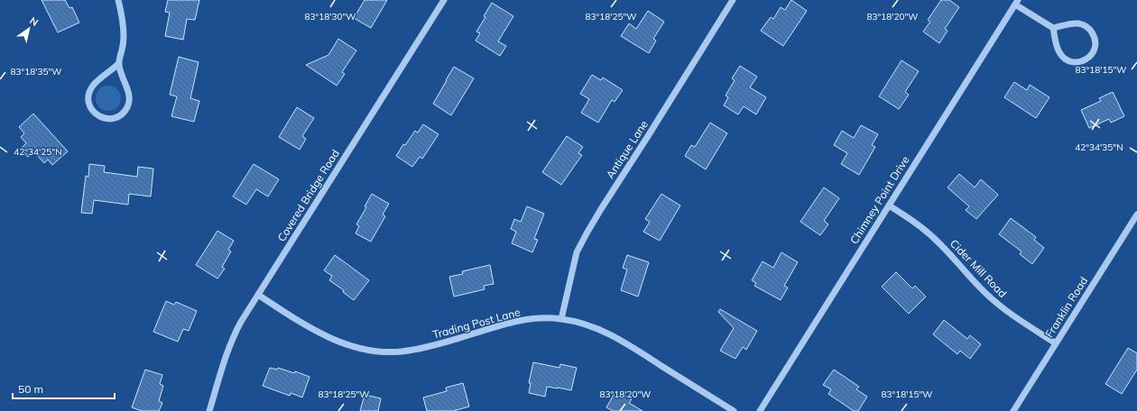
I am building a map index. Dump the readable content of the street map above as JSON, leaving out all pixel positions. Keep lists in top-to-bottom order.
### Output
{
  "streets": {
    "street": [
      "Antique Lane",
      "Covered Bridge Road",
      "Chimney Point Drive",
      "Cider Mill Road",
      "Franklin Road",
      "Trading Post Lane"
    ]
  },
  "crossings": [
    ["Antique Lane", "Trading Post Lane"],
    ["Covered Bridge Road", "Trading Post Lane"],
    ["Chimney Point Drive", "Cider Mill Road"],
    ["Cider Mill Road", "Franklin Road"]
  ],
  "scale_bar": "50 m",
  "north": "top right",
  "coordinates": [
    "83°18'30\"W",
    "83°18'25\"W",
    "83°18'20\"W",
    "83°18'15\"W",
    "83°18'35\"W",
    "42°34'35\"N",
    "42°34'25\"N"
  ]
}
